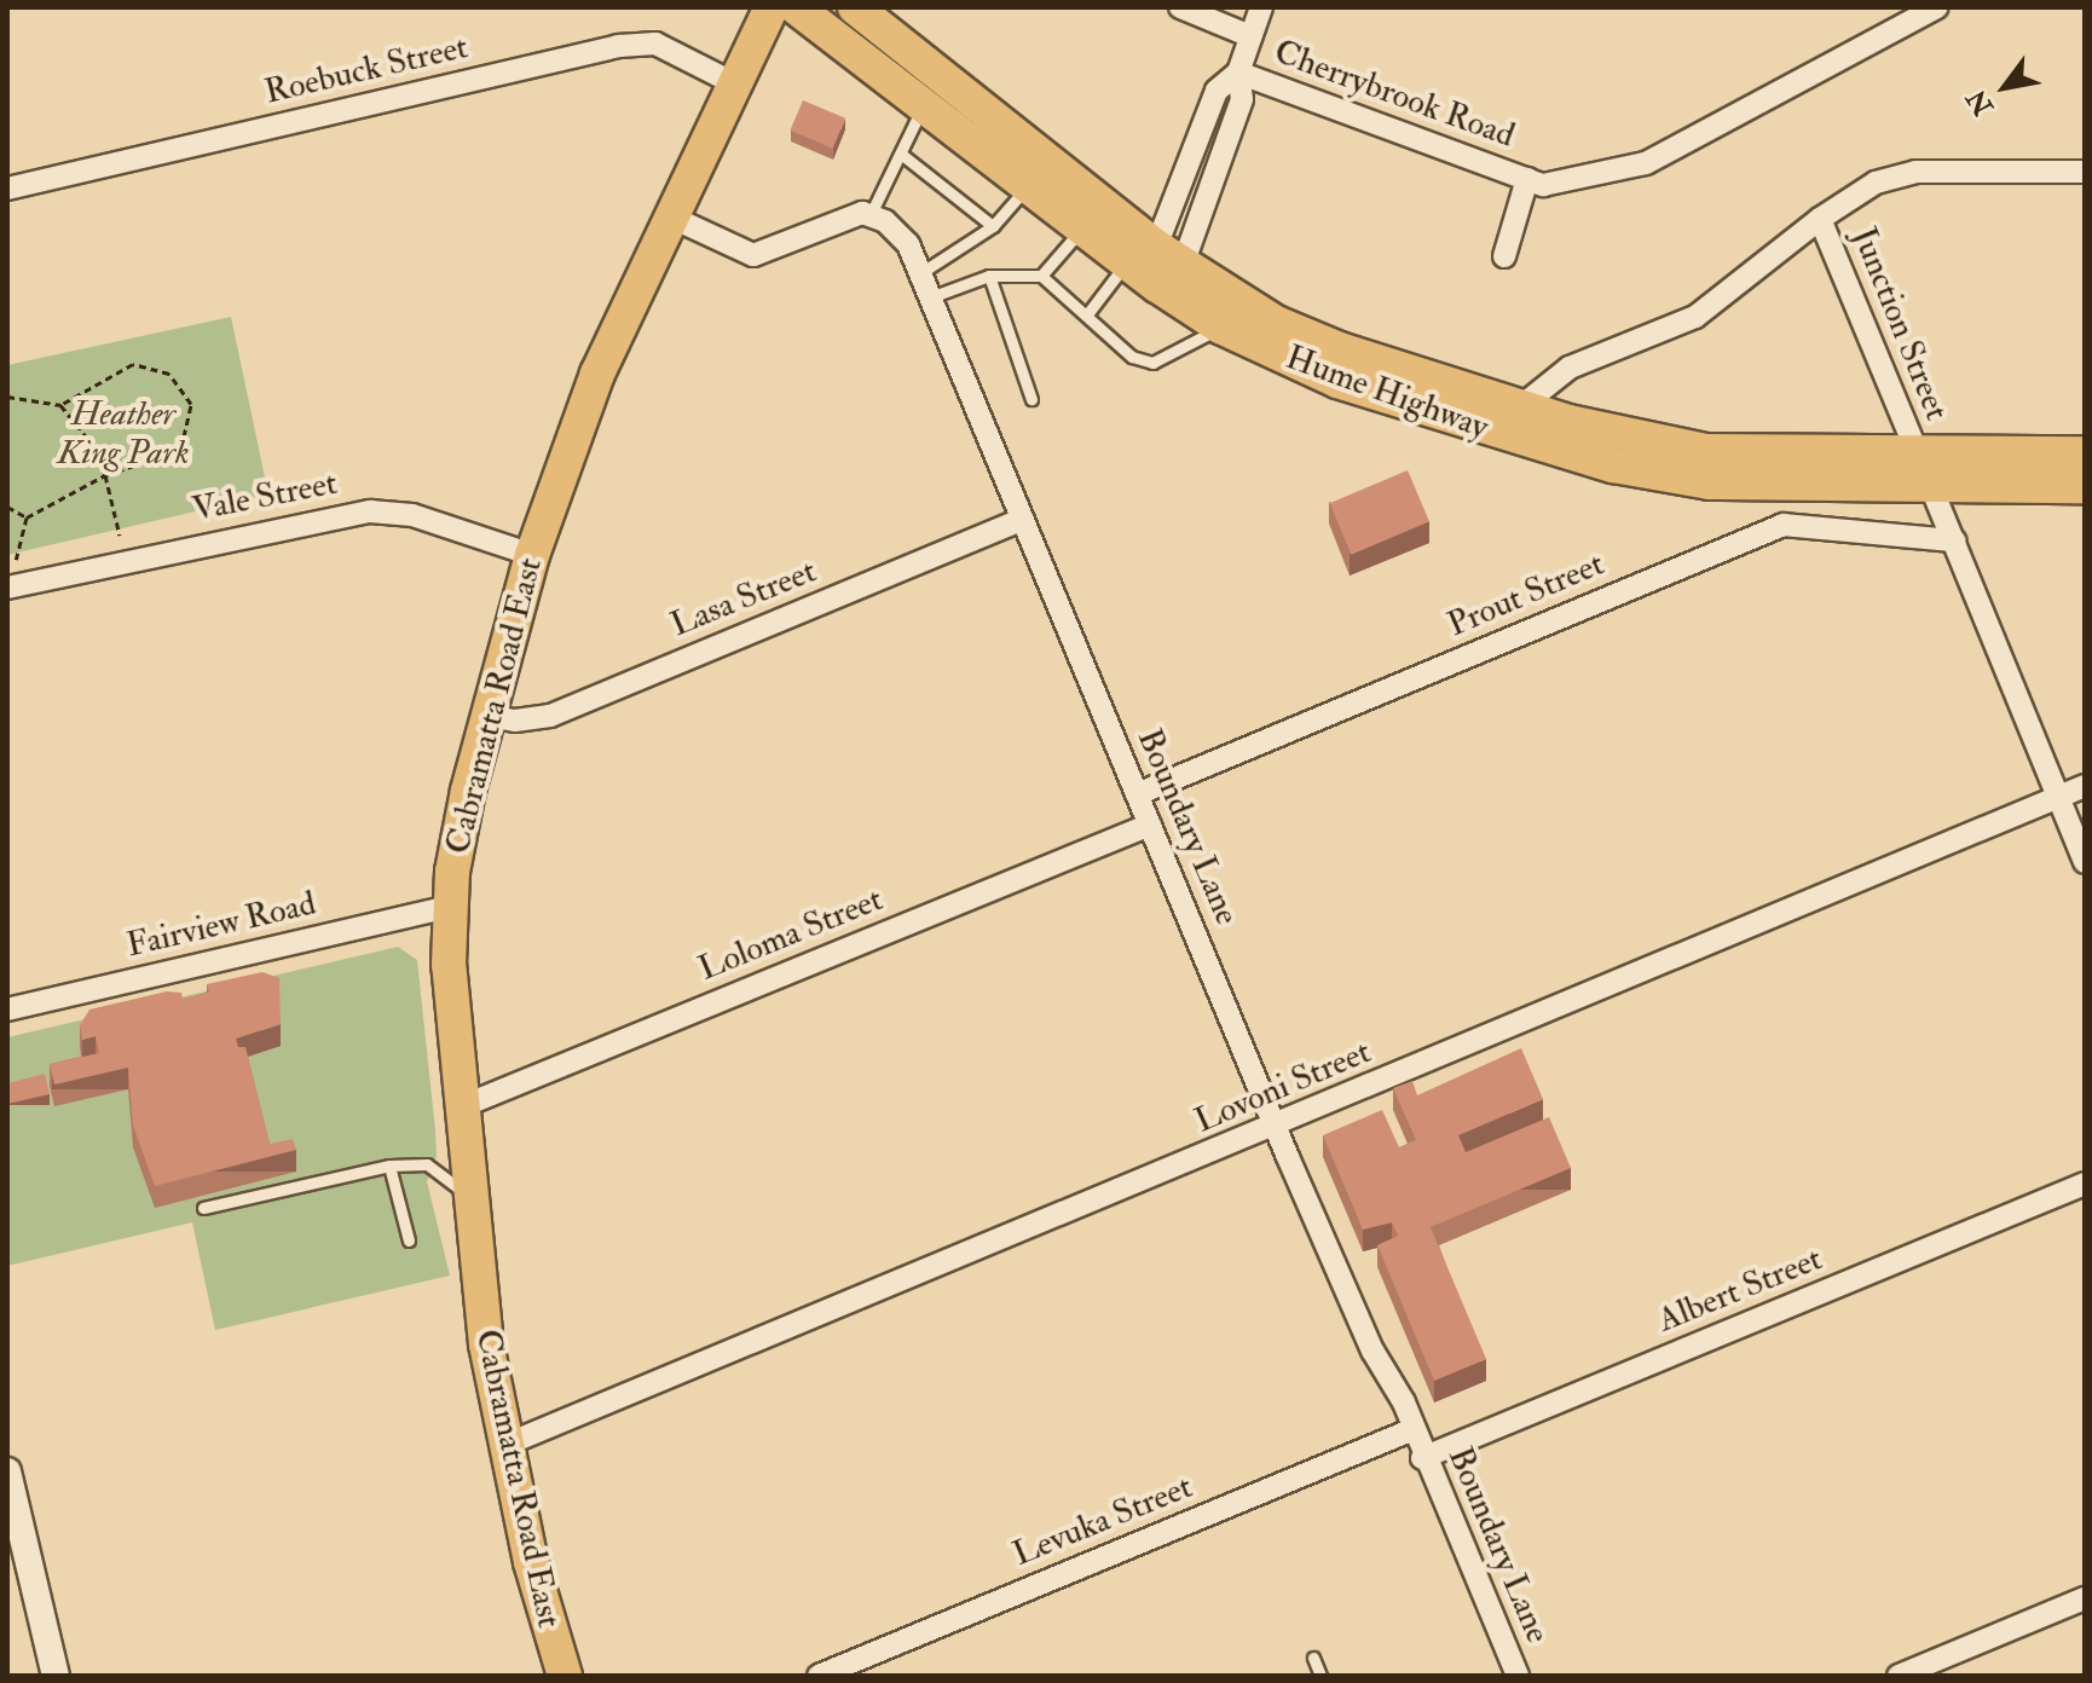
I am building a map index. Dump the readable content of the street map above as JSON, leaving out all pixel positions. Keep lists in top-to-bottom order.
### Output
{
  "streets": {
    "main road": ["Hume Highway", "Cabramatta Road East"],
    "street": [
      "Roebuck Street",
      "Cherrybrook Road",
      "Junction Street",
      "Vale Street",
      "Prout Street",
      "Lasa Street",
      "Boundary Lane",
      "Fairview Road",
      "Loloma Street",
      "Lovoni Street",
      "Albert Street",
      "Levuka Street"
    ]
  },
  "crossings": [
    ["Roebuck Street", "Cabramatta Road East"],
    ["Junction Street", "Hume Highway"],
    ["Vale Street", "Cabramatta Road East"],
    ["Prout Street", "Boundary Lane"],
    ["Lasa Street", "Cabramatta Road East"],
    ["Lasa Street", "Boundary Lane"],
    ["Cabramatta Road East", "Fairview Road"],
    ["Cabramatta Road East", "Loloma Street"],
    ["Cabramatta Road East", "Lovoni Street"],
    ["Boundary Lane", "Loloma Street"],
    ["Boundary Lane", "Lovoni Street"],
    ["Boundary Lane", "Albert Street"],
    ["Boundary Lane", "Levuka Street"]
  ],
  "parks": ["Heather King Park"],
  "north": "bottom left"
}
